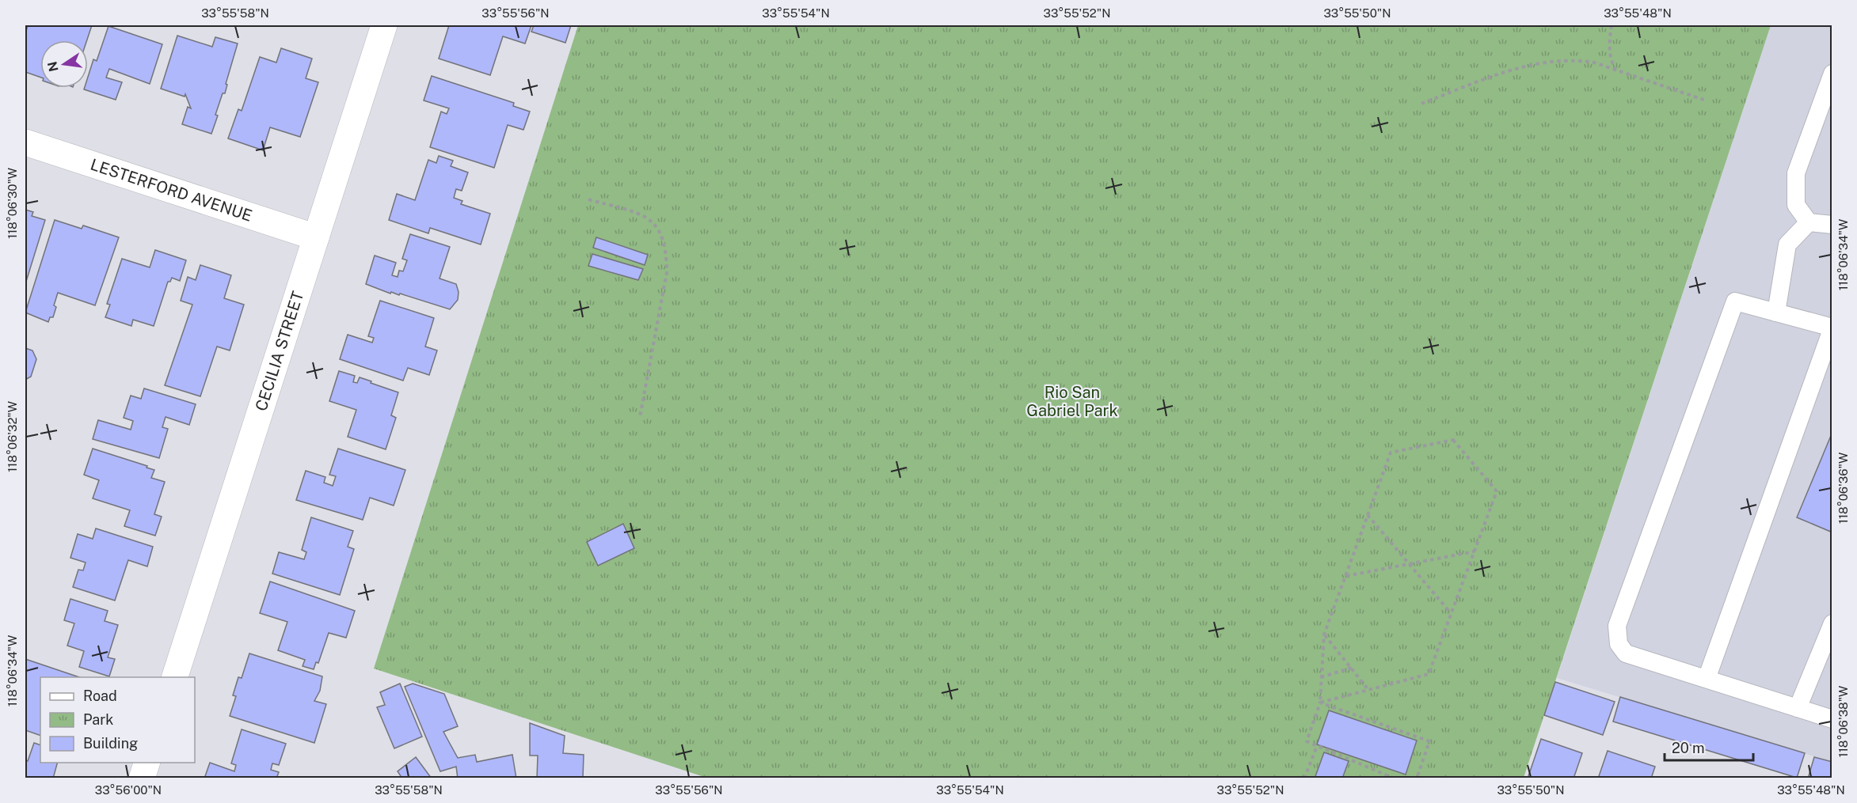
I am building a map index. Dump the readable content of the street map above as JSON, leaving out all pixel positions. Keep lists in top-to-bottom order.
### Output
{
  "streets": {
    "street": ["LESTERFORD AVENUE", "CECILIA STREET"]
  },
  "crossings": [
    ["LESTERFORD AVENUE", "CECILIA STREET"]
  ],
  "parks": ["Rio San Gabriel Park"],
  "legend": ["Road", "Park", "Building"],
  "scale_bar": "20 m",
  "north": "left",
  "coordinates": [
    "33°55'58\"N",
    "33°55'56\"N",
    "33°55'54\"N",
    "33°55'52\"N",
    "33°55'50\"N",
    "33°55'48\"N",
    "118°06'30\"W",
    "118°06'34\"W",
    "118°06'32\"W",
    "118°06'36\"W",
    "118°06'38\"W",
    "33°56'00\"N"
  ]
}
